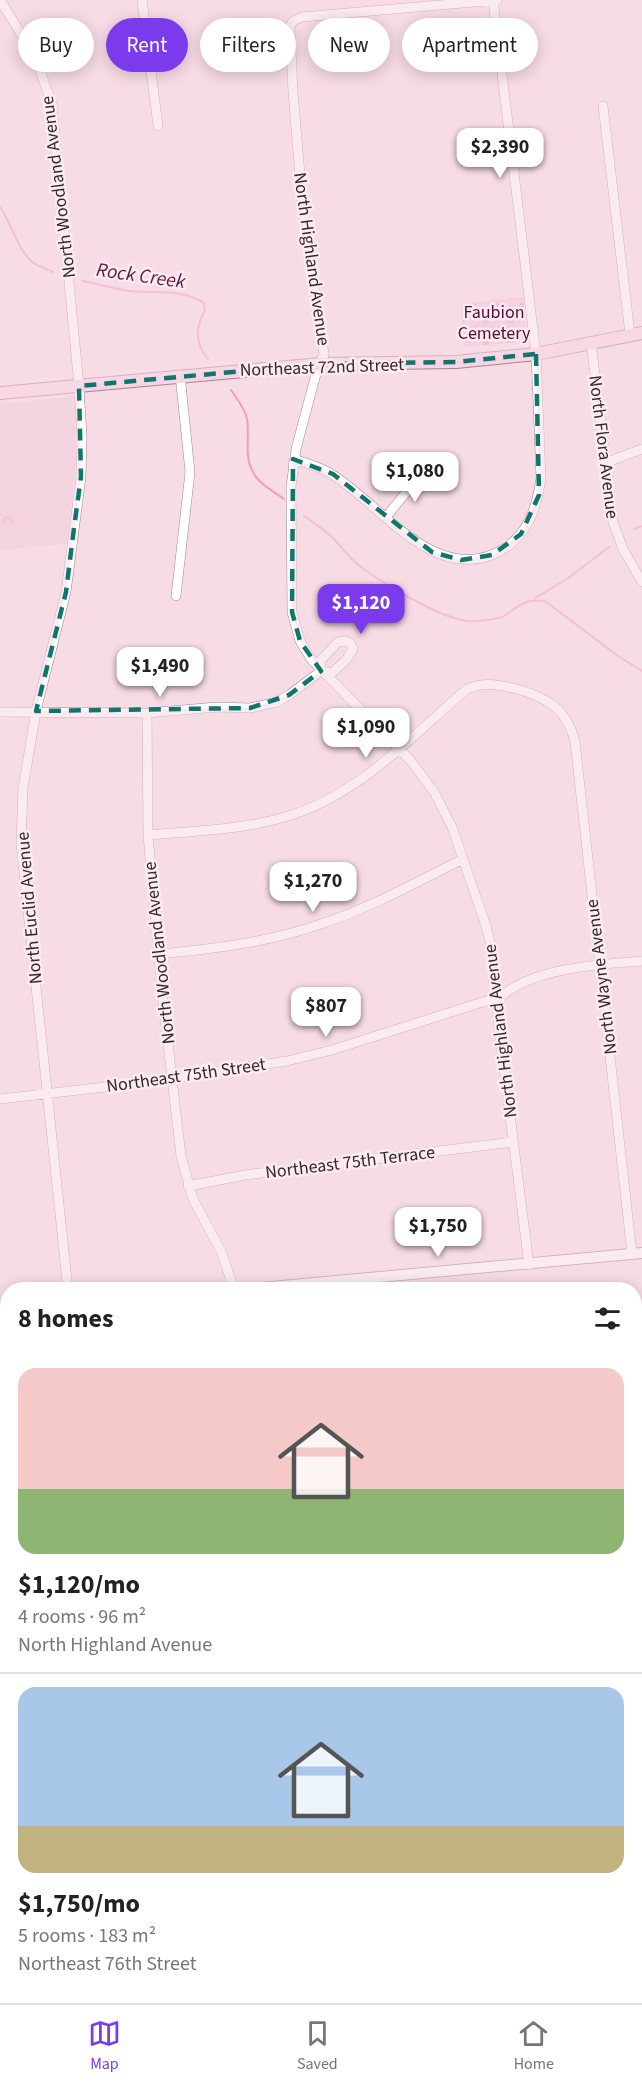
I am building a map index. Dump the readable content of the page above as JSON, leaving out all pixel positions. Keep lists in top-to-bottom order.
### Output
{
  "streets": {
    "main road": ["Northeast 72nd Street"],
    "street": [
      "North Woodland Avenue",
      "North Highland Avenue",
      "North Flora Avenue",
      "North Euclid Avenue",
      "North Wayne Avenue",
      "Northeast 75th Street",
      "Northeast 75th Terrace"
    ]
  },
  "crossings": [
    ["North Woodland Avenue", "Northeast 72nd Street"],
    ["North Woodland Avenue", "North Euclid Avenue"],
    ["North Woodland Avenue", "Northeast 75th Street"],
    ["North Woodland Avenue", "Northeast 75th Terrace"],
    ["North Highland Avenue", "Northeast 72nd Street"],
    ["North Highland Avenue", "North Wayne Avenue"],
    ["North Highland Avenue", "Northeast 75th Street"],
    ["North Highland Avenue", "Northeast 75th Terrace"],
    ["Northeast 72nd Street", "North Flora Avenue"],
    ["Northeast 72nd Street", "North Euclid Avenue"],
    ["North Euclid Avenue", "Northeast 75th Street"],
    ["North Wayne Avenue", "Northeast 75th Street"]
  ],
  "water": ["Rock Creek"],
  "parks": ["Faubion Cemetery"],
  "page": {
    "chip": [
      "Buy",
      "Rent",
      "Filters",
      "New",
      "Apartment"
    ],
    "price": [
      "$2,390",
      "$1,080",
      "$1,120",
      "$1,490",
      "$1,090",
      "$1,270",
      "$807",
      "$1,750"
    ],
    "heading": "8 homes",
    "list": [
      {
        "name": "$1,120/mo",
        "note": "4 rooms · 96 m² · North Highland Avenue"
      },
      {
        "name": "$1,750/mo",
        "note": "5 rooms · 183 m² · Northeast 76th Street"
      }
    ],
    "tabs": ["Map", "Saved", "Home"]
  }
}
